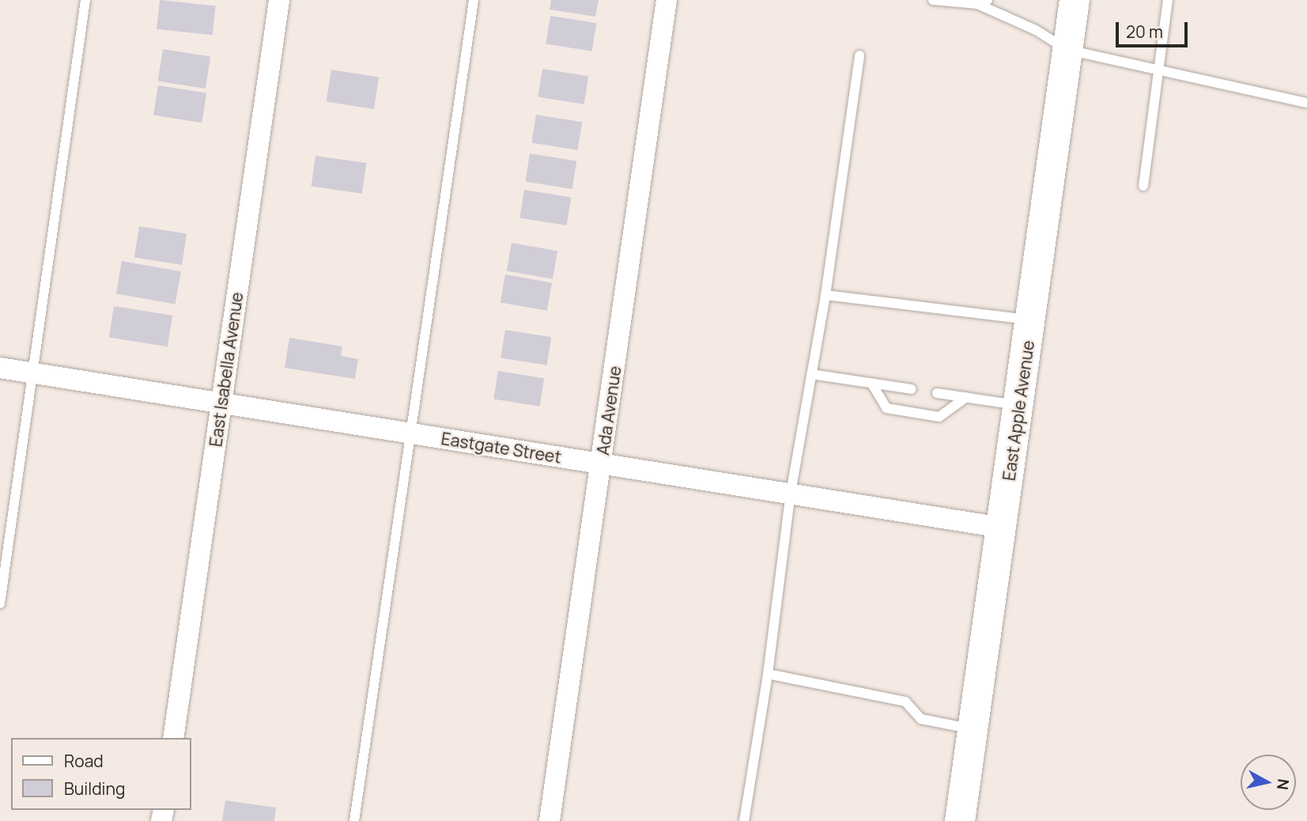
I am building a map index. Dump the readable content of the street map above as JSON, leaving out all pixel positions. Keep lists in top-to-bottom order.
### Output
{
  "streets": {
    "main road": ["East Apple Avenue"],
    "street": ["East Isabella Avenue", "Ada Avenue", "Eastgate Street"]
  },
  "crossings": [
    ["East Isabella Avenue", "Eastgate Street"],
    ["Ada Avenue", "Eastgate Street"],
    ["East Apple Avenue", "Eastgate Street"]
  ],
  "legend": ["Road", "Building"],
  "scale_bar": "20 m",
  "north": "right"
}
